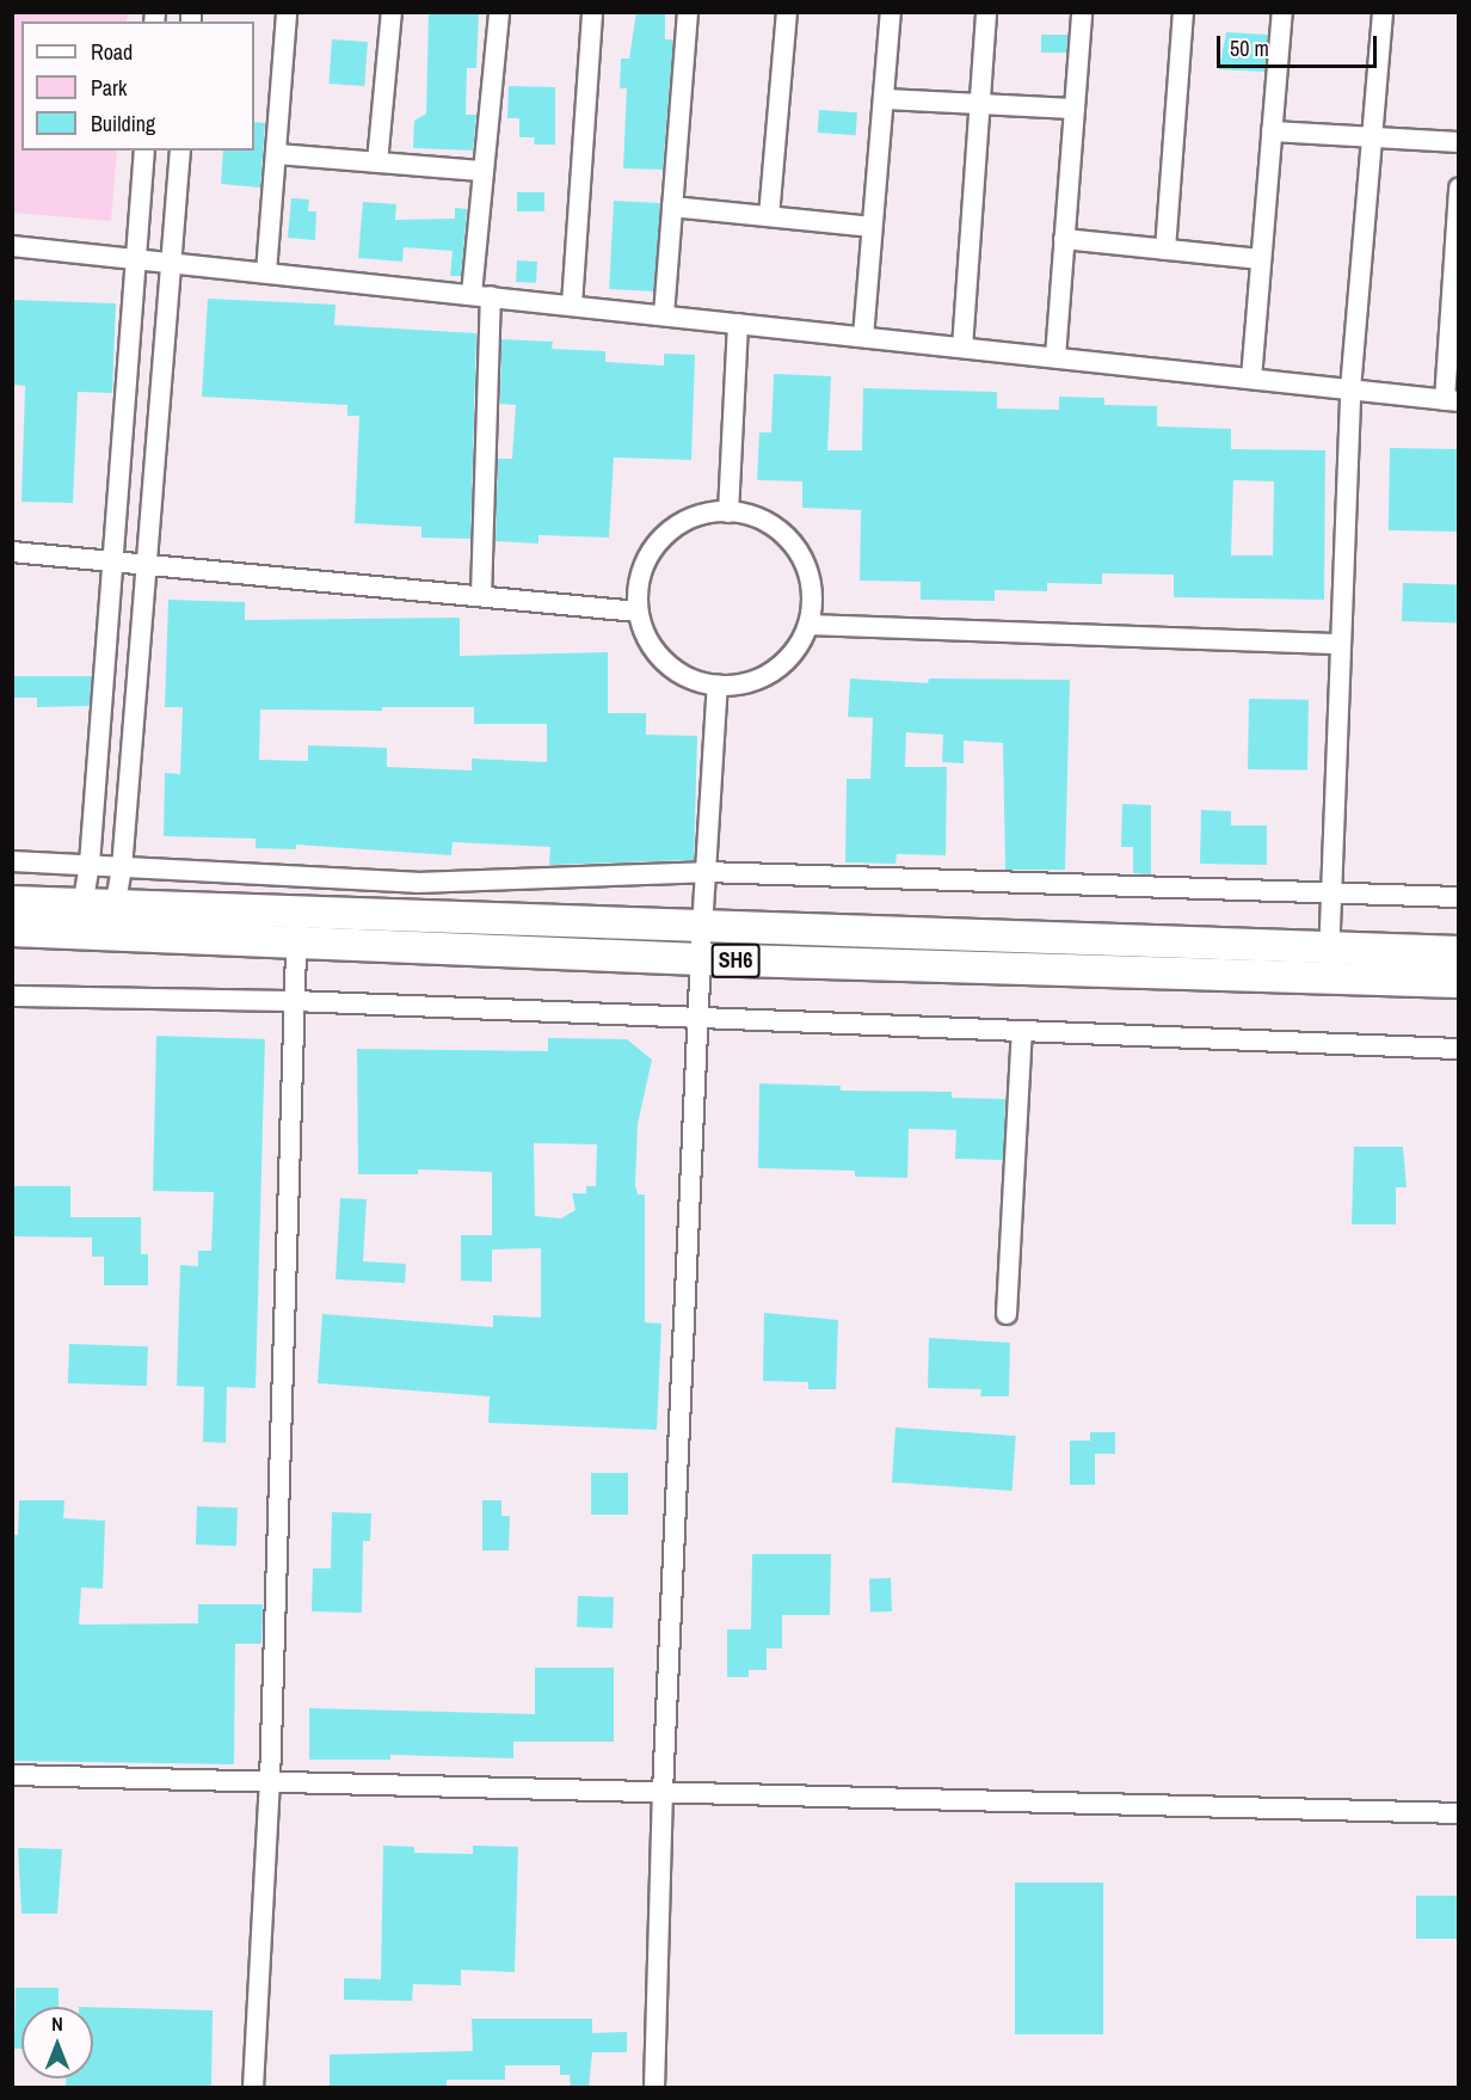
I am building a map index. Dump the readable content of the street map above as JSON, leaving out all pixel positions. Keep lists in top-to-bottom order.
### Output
{
  "streets": {
    "main road": ["SH6"]
  },
  "legend": ["Road", "Park", "Building"],
  "scale_bar": "50 m",
  "north": "top"
}
